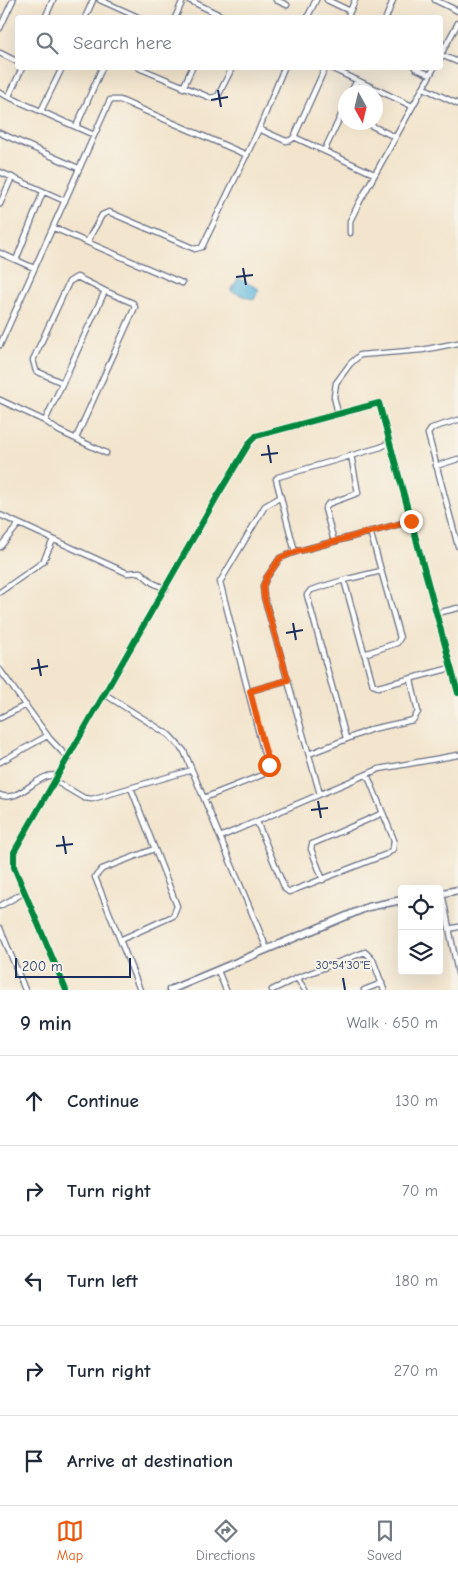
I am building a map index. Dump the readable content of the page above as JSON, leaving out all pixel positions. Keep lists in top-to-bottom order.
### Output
{
  "scale_bar": "200 m",
  "north": "bottom",
  "page": {
    "search": "Search here",
    "scale": "200 m",
    "heading": ["9 min", "Walk · 650 m"],
    "list": [
      ["Continue", "130 m"],
      ["Turn right", "70 m"],
      ["Turn left", "180 m"],
      ["Turn right", "270 m"],
      "Arrive at destination"
    ],
    "nav": ["Map", "Directions", "Saved"]
  },
  "coordinates": ["30°54'30\"E"]
}
